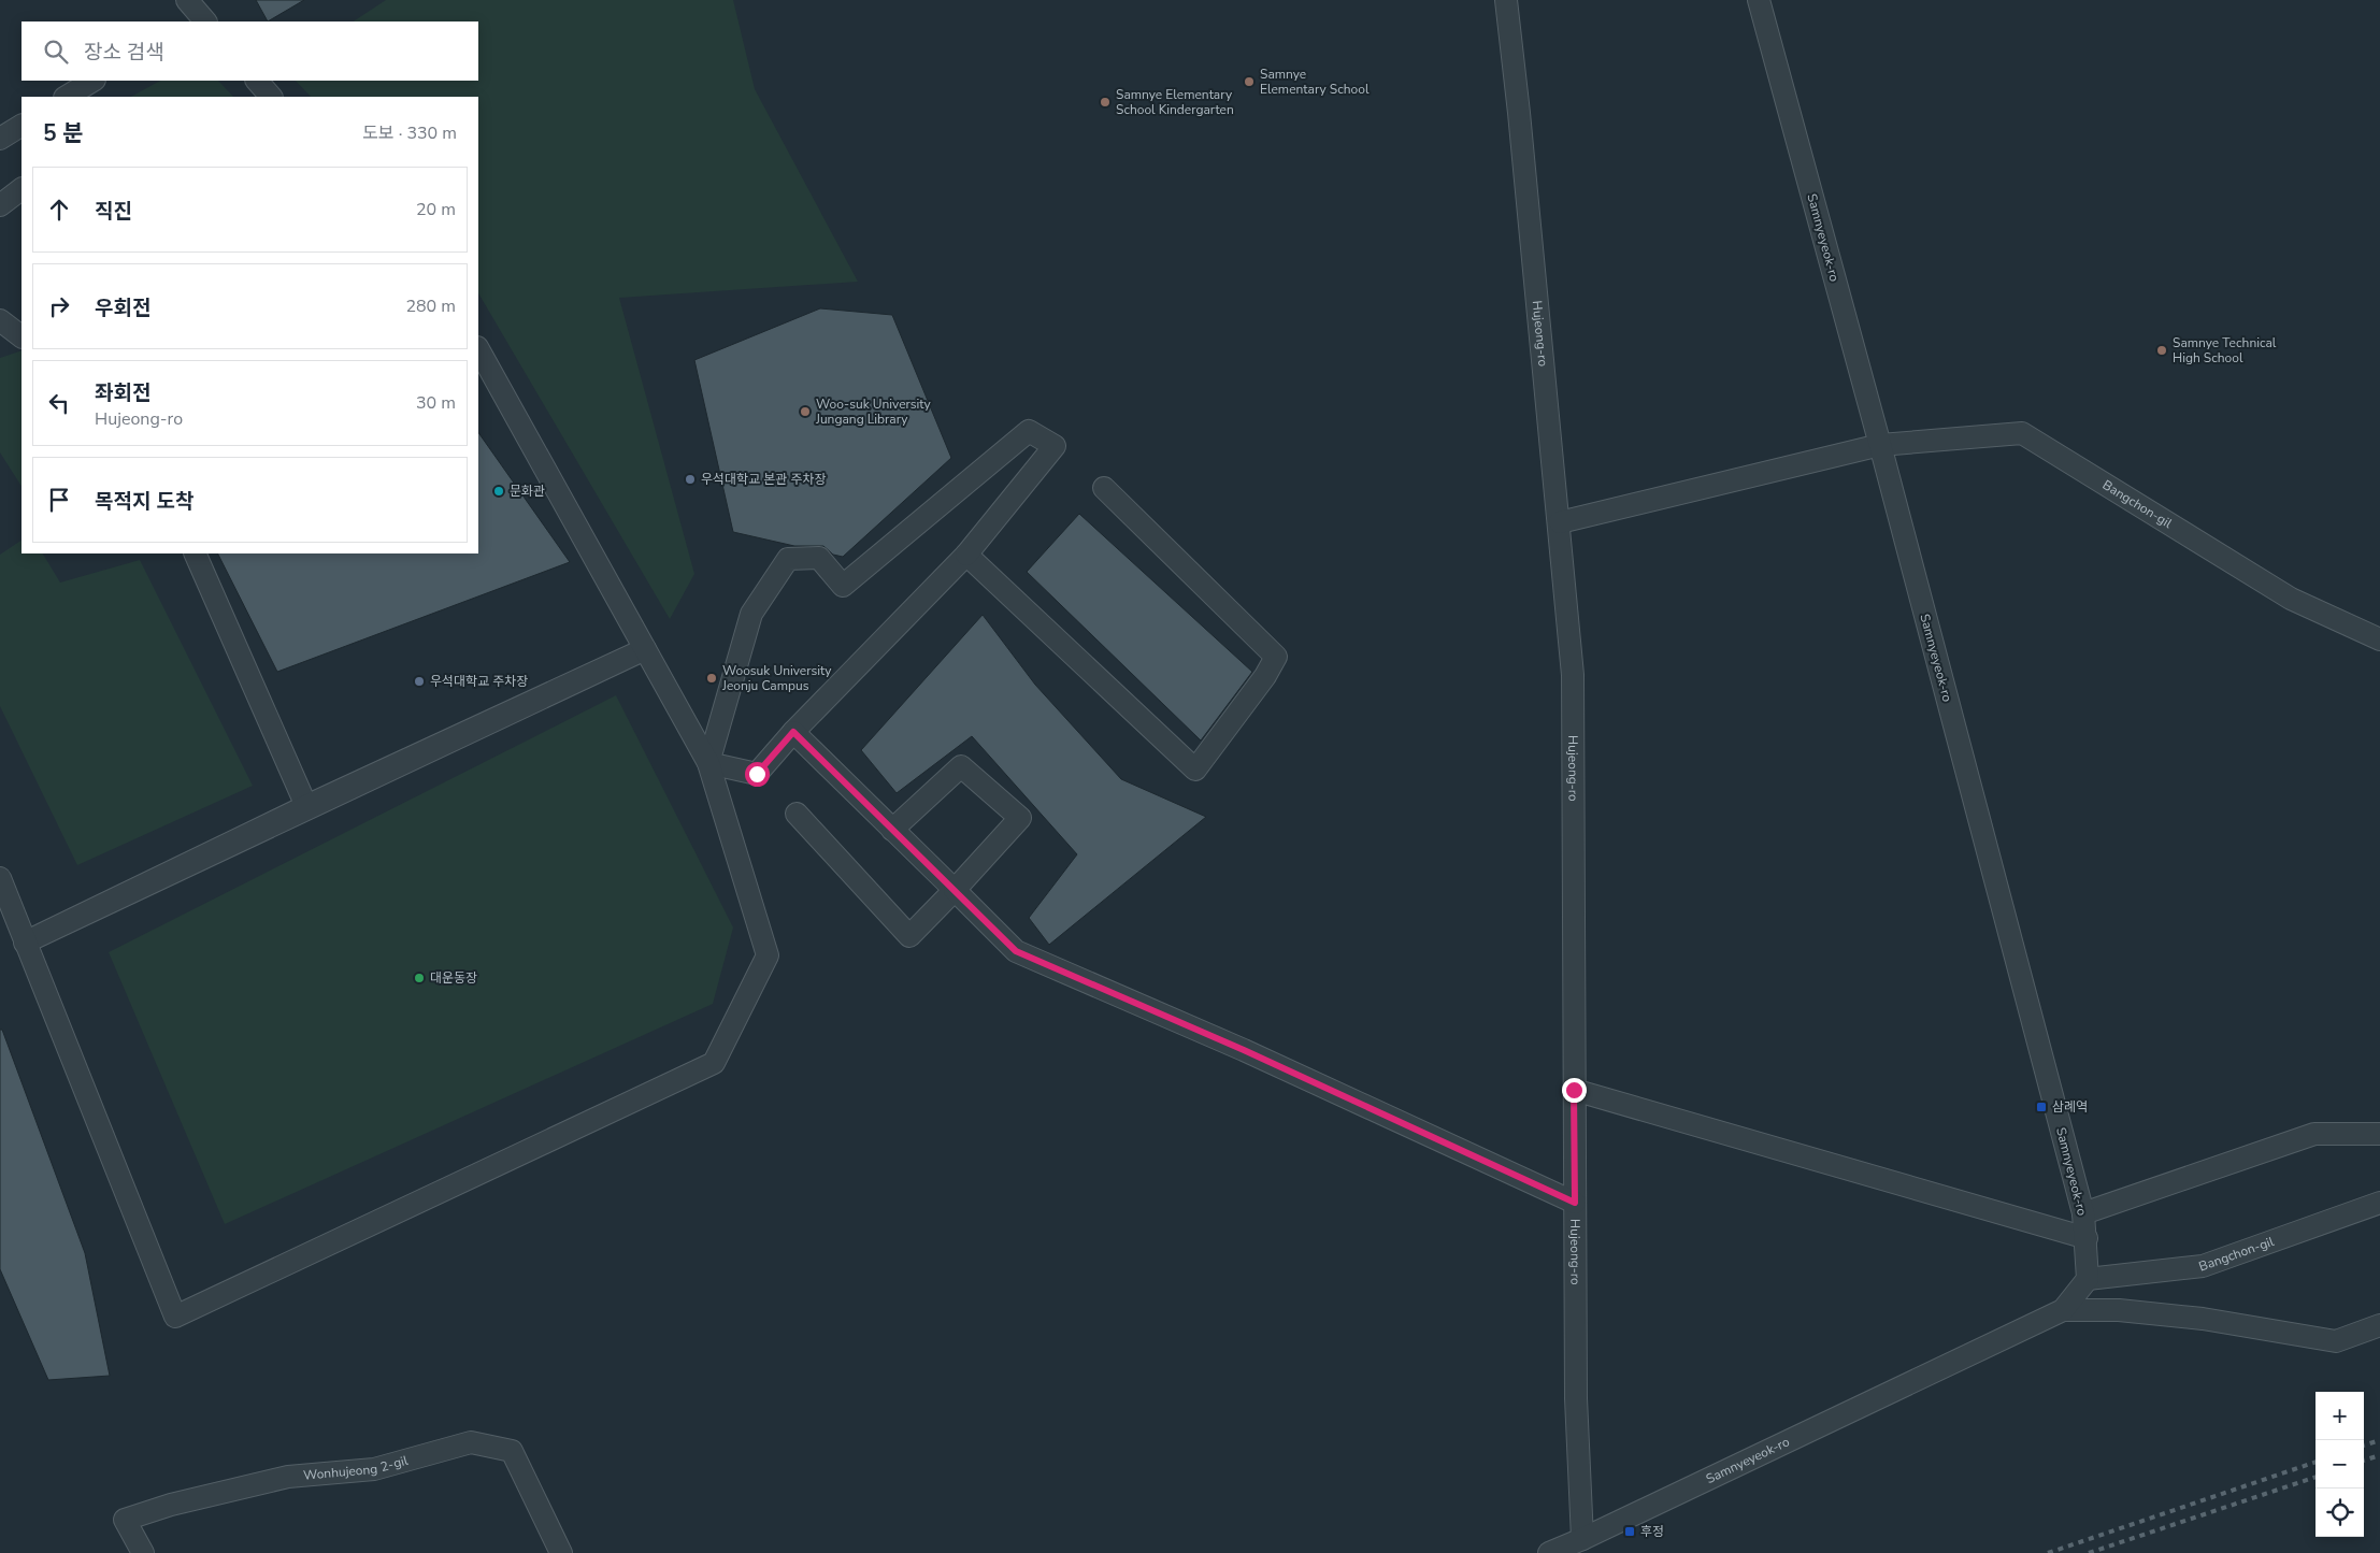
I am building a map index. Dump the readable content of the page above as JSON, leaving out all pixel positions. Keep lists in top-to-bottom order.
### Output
{
  "streets": {
    "street": [
      "Samnyeyeok-ro",
      "Hujeong-ro",
      "Bangchon-gil",
      "Wonhujeong 2-gil"
    ]
  },
  "crossings": [
    ["Samnyeyeok-ro", "Hujeong-ro"],
    ["Samnyeyeok-ro", "Bangchon-gil"],
    ["Hujeong-ro", "Bangchon-gil"]
  ],
  "places": {
    "other": [
      "Samnye Elementary School",
      "Samnye Elementary School Kindergarten",
      "Samnye Technical High School",
      "Woo-suk University Jungang Library",
      "우석대학교 본관 주차장",
      "문화관",
      "Woosuk University Jeonju Campus",
      "우석대학교 주차장",
      "대운동장"
    ],
    "transit": ["삼례역", "후정"]
  },
  "page": {
    "search": "장소 검색",
    "heading": ["5 분", "도보 · 330 m"],
    "list": [
      ["직진", "20 m"],
      ["우회전", "280 m"],
      ["좌회전", "Hujeong-ro", "30 m"],
      "목적지 도착"
    ],
    "map_buttons": ["+", "−"]
  }
}
